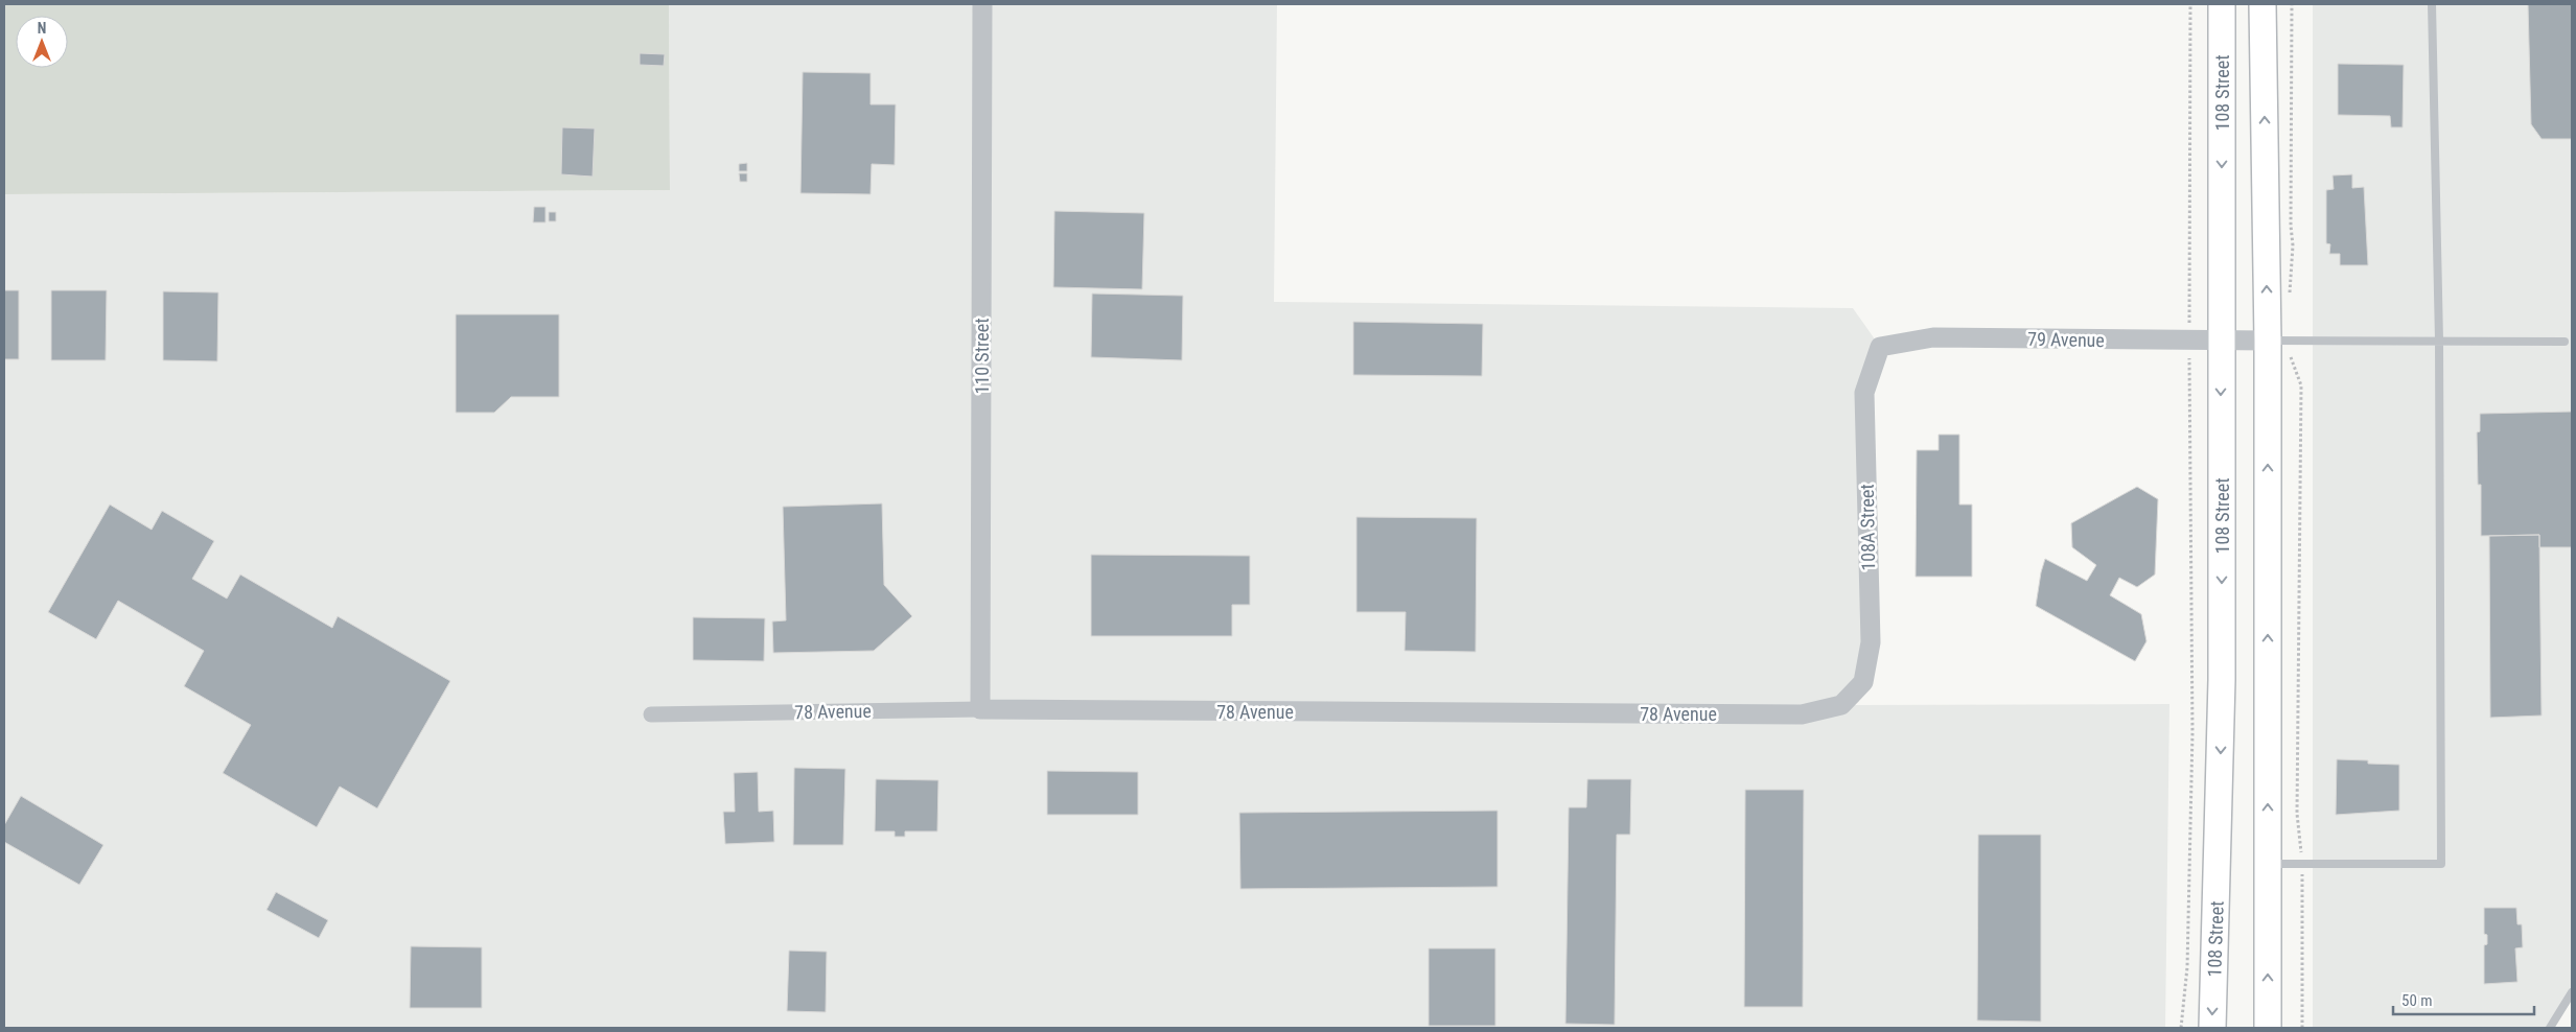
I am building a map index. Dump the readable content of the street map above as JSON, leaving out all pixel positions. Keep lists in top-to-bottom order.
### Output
{
  "streets": {
    "main road": ["108 Street"],
    "street": [
      "79 Avenue",
      "110 Street",
      "108A Street",
      "78 Avenue"
    ]
  },
  "crossings": [
    ["108 Street", "79 Avenue"],
    ["79 Avenue", "108A Street"],
    ["110 Street", "78 Avenue"],
    ["108A Street", "78 Avenue"]
  ],
  "scale_bar": "50 m",
  "north": "top"
}
